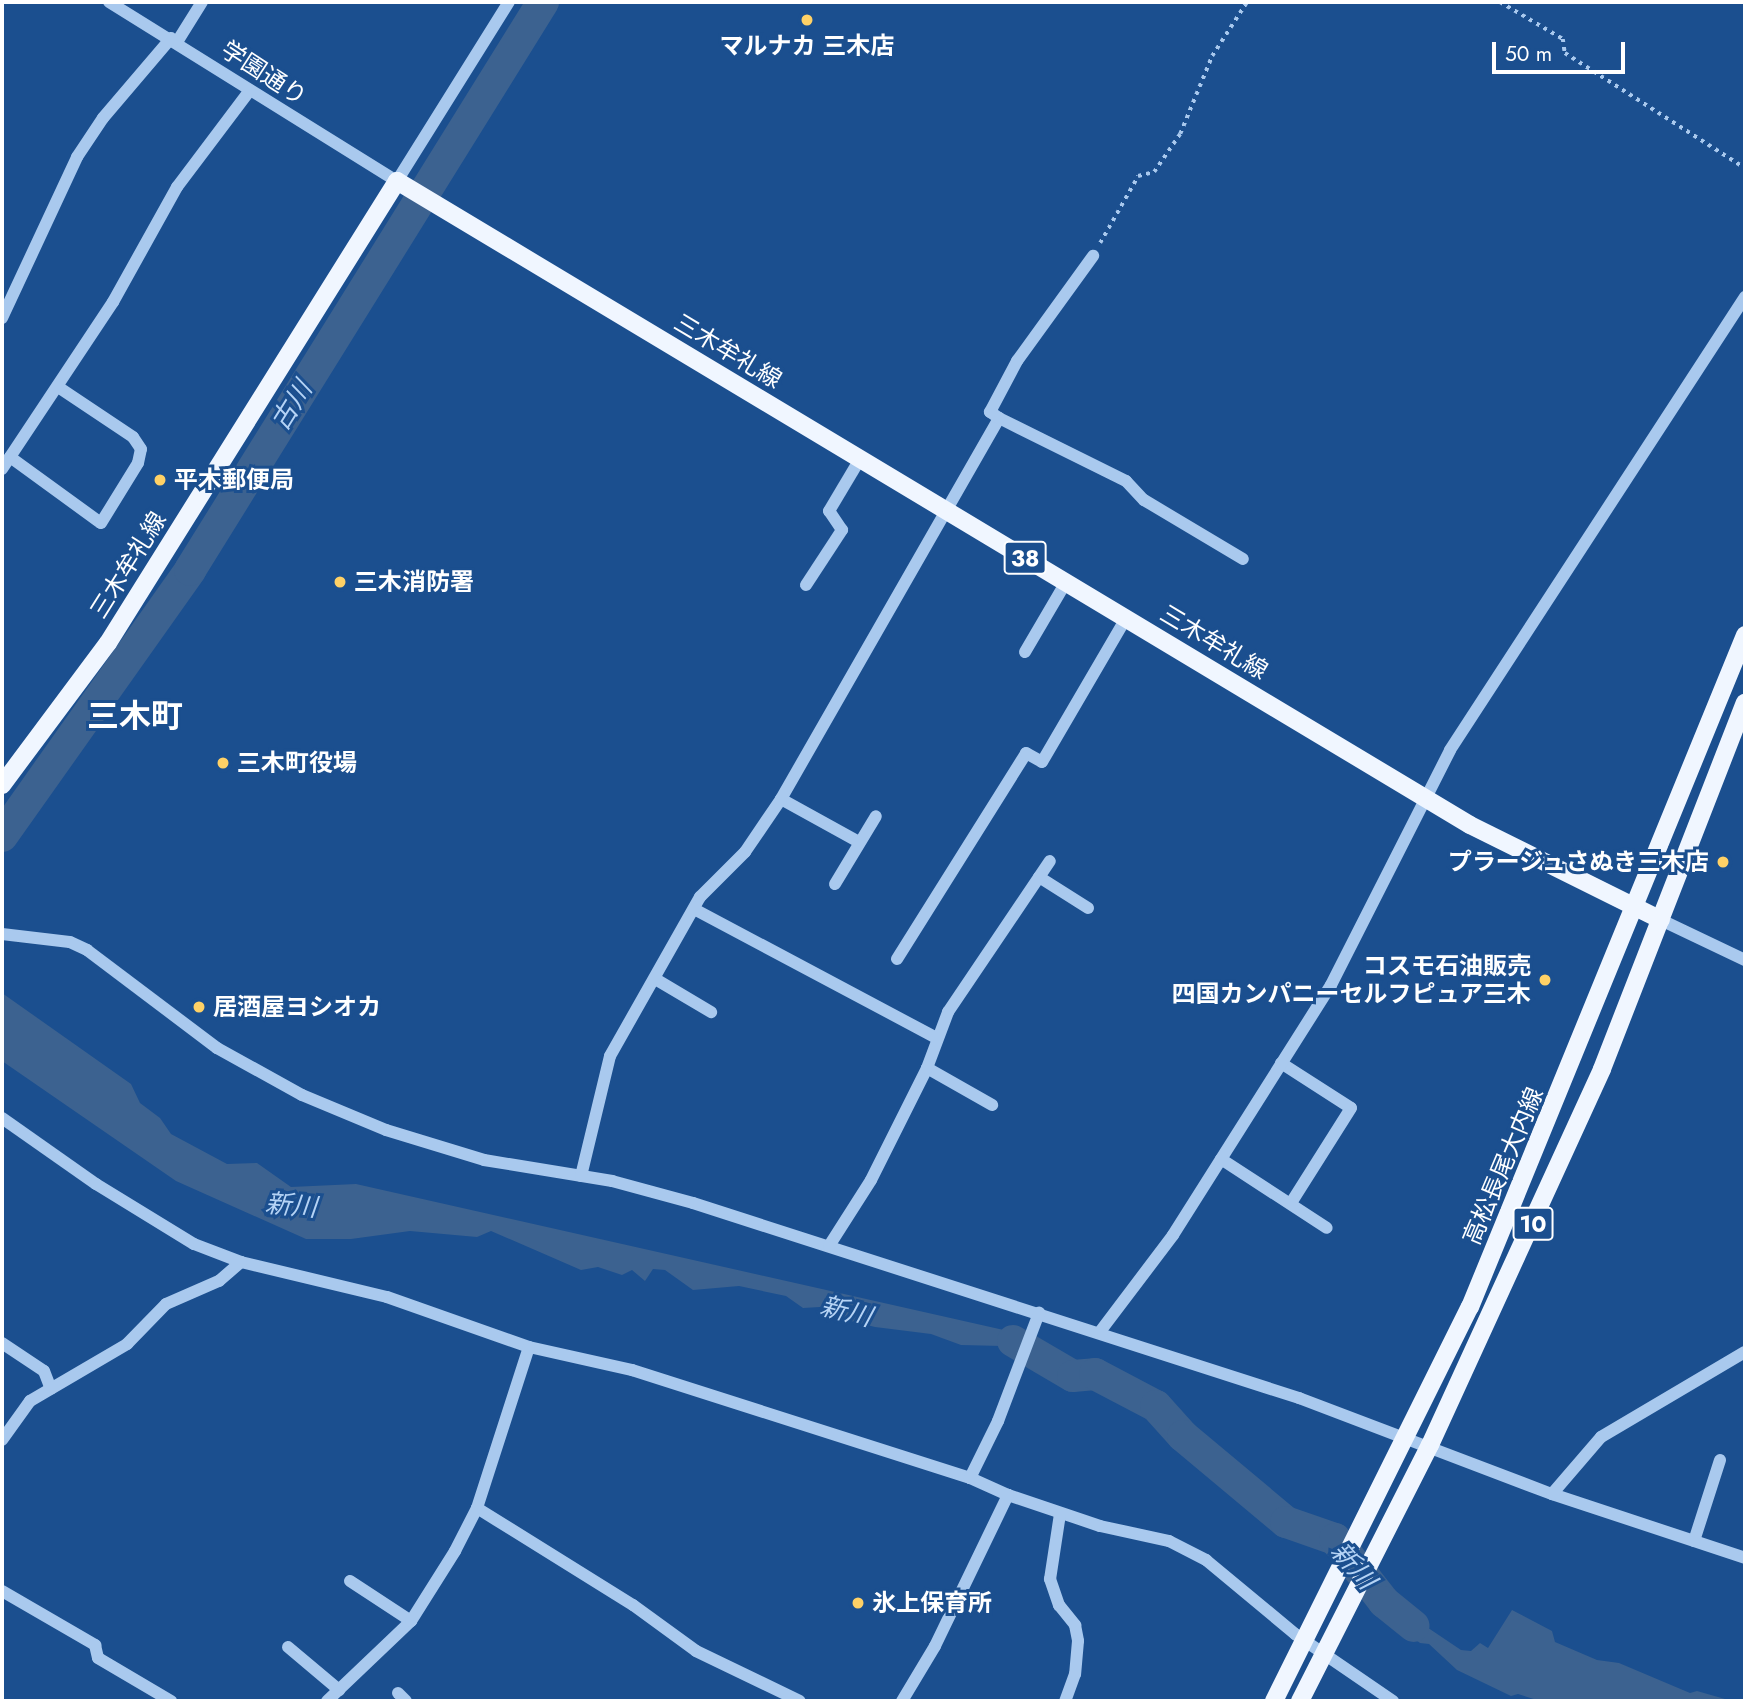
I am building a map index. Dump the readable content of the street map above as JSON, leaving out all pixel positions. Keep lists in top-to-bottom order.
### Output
{
  "streets": {
    "main road": [
      "三木牟礼線",
      "38",
      "高松長尾大内線",
      "10"
    ],
    "street": ["学園通り"]
  },
  "crossings": [
    ["学園通り", "三木牟礼線"],
    ["三木牟礼線", "高松長尾大内線"]
  ],
  "districts": ["三木町"],
  "water": ["古川", "新川"],
  "places": [
    "マルナカ 三木店",
    "平木郵便局",
    "三木消防署",
    "三木町役場",
    "プラージュさぬき三木店",
    "コスモ石油販売 四国カンパニーセルフピュア三木",
    "居酒屋ヨシオカ",
    "氷上保育所"
  ],
  "scale_bar": "50 m"
}
